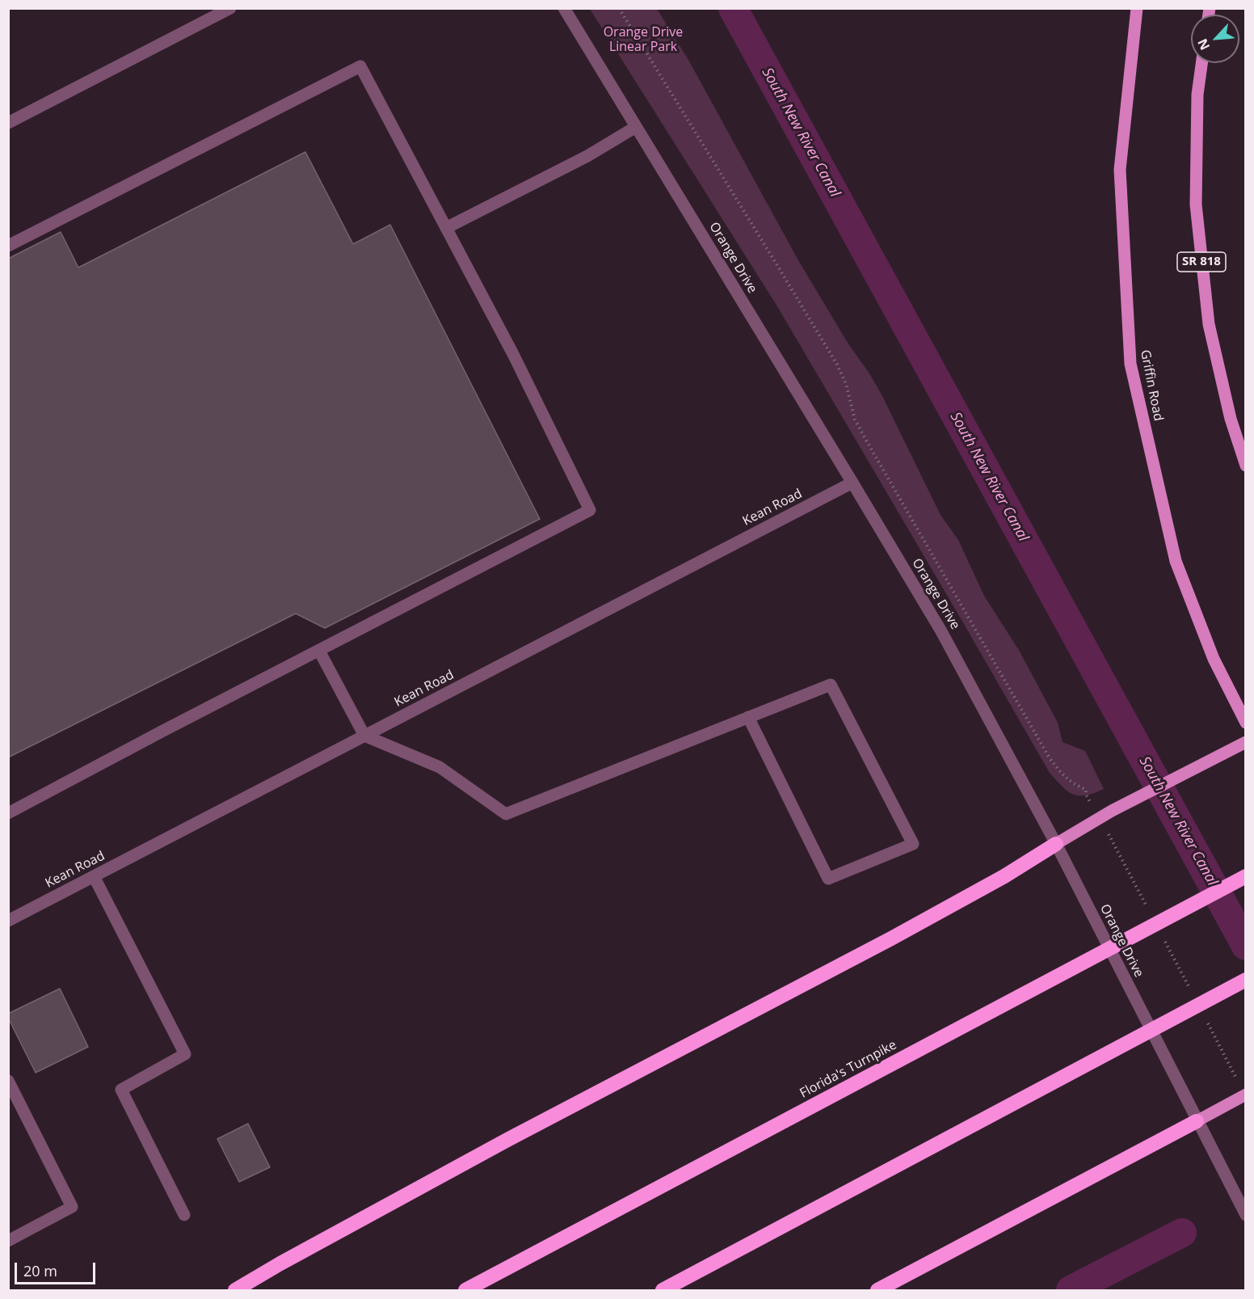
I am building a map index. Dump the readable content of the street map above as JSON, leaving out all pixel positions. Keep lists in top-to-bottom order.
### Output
{
  "streets": {
    "highway": ["Florida's Turnpike"],
    "main road": ["SR 818", "Griffin Road"],
    "street": ["Orange Drive", "Kean Road"]
  },
  "crossings": [
    ["Orange Drive", "Kean Road"]
  ],
  "water": ["South New River Canal"],
  "parks": ["Orange Drive Linear Park"],
  "scale_bar": "20 m",
  "north": "bottom left"
}
